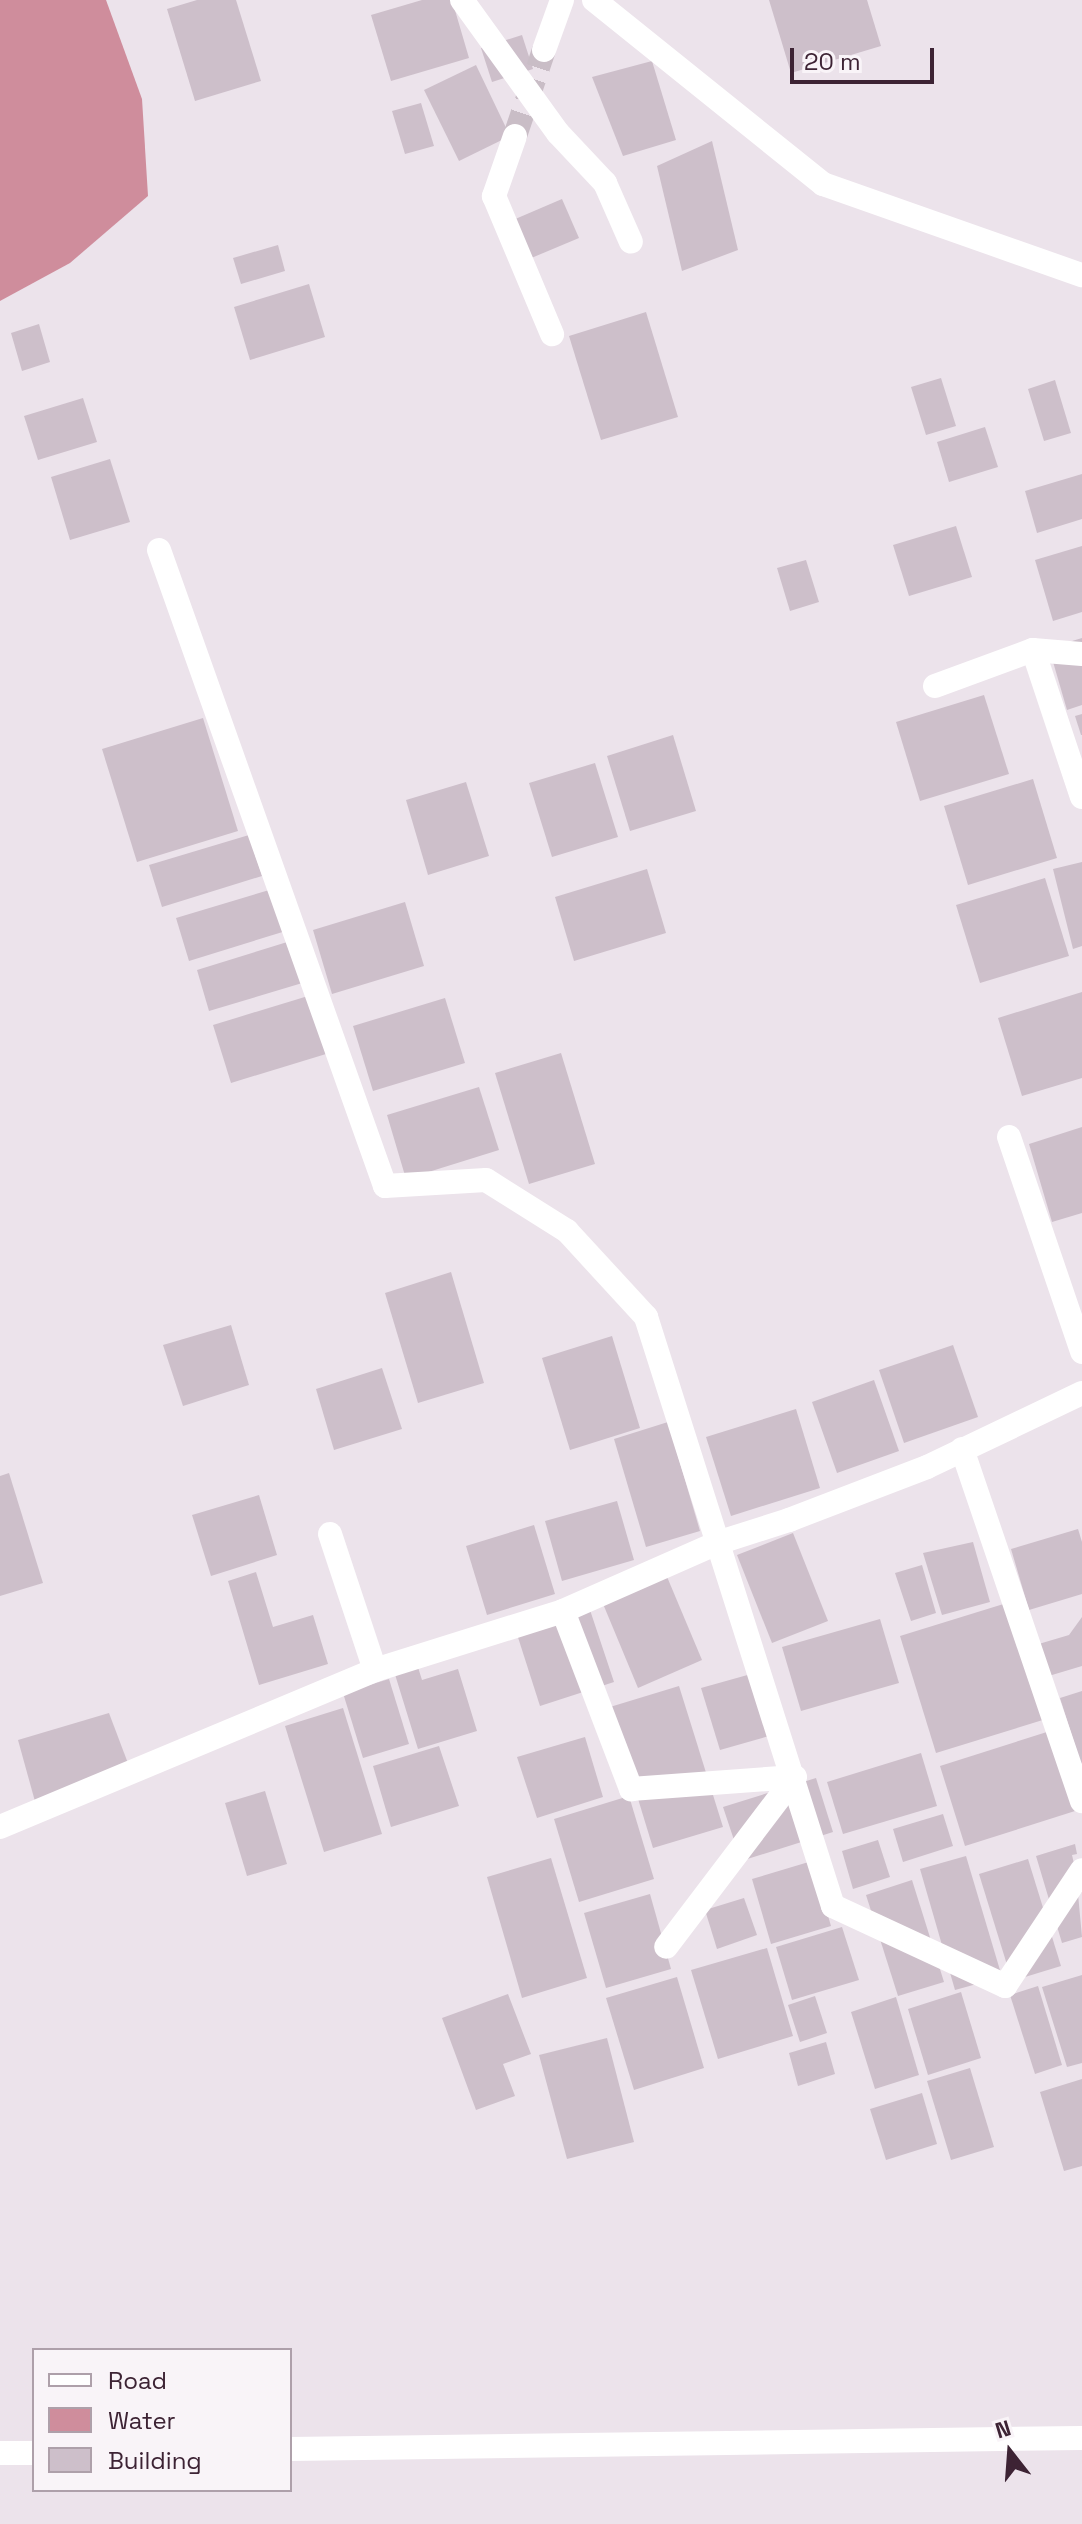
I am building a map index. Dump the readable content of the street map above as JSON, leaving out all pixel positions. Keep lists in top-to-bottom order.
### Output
{
  "legend": ["Road", "Water", "Building"],
  "scale_bar": "20 m",
  "north": "top"
}
